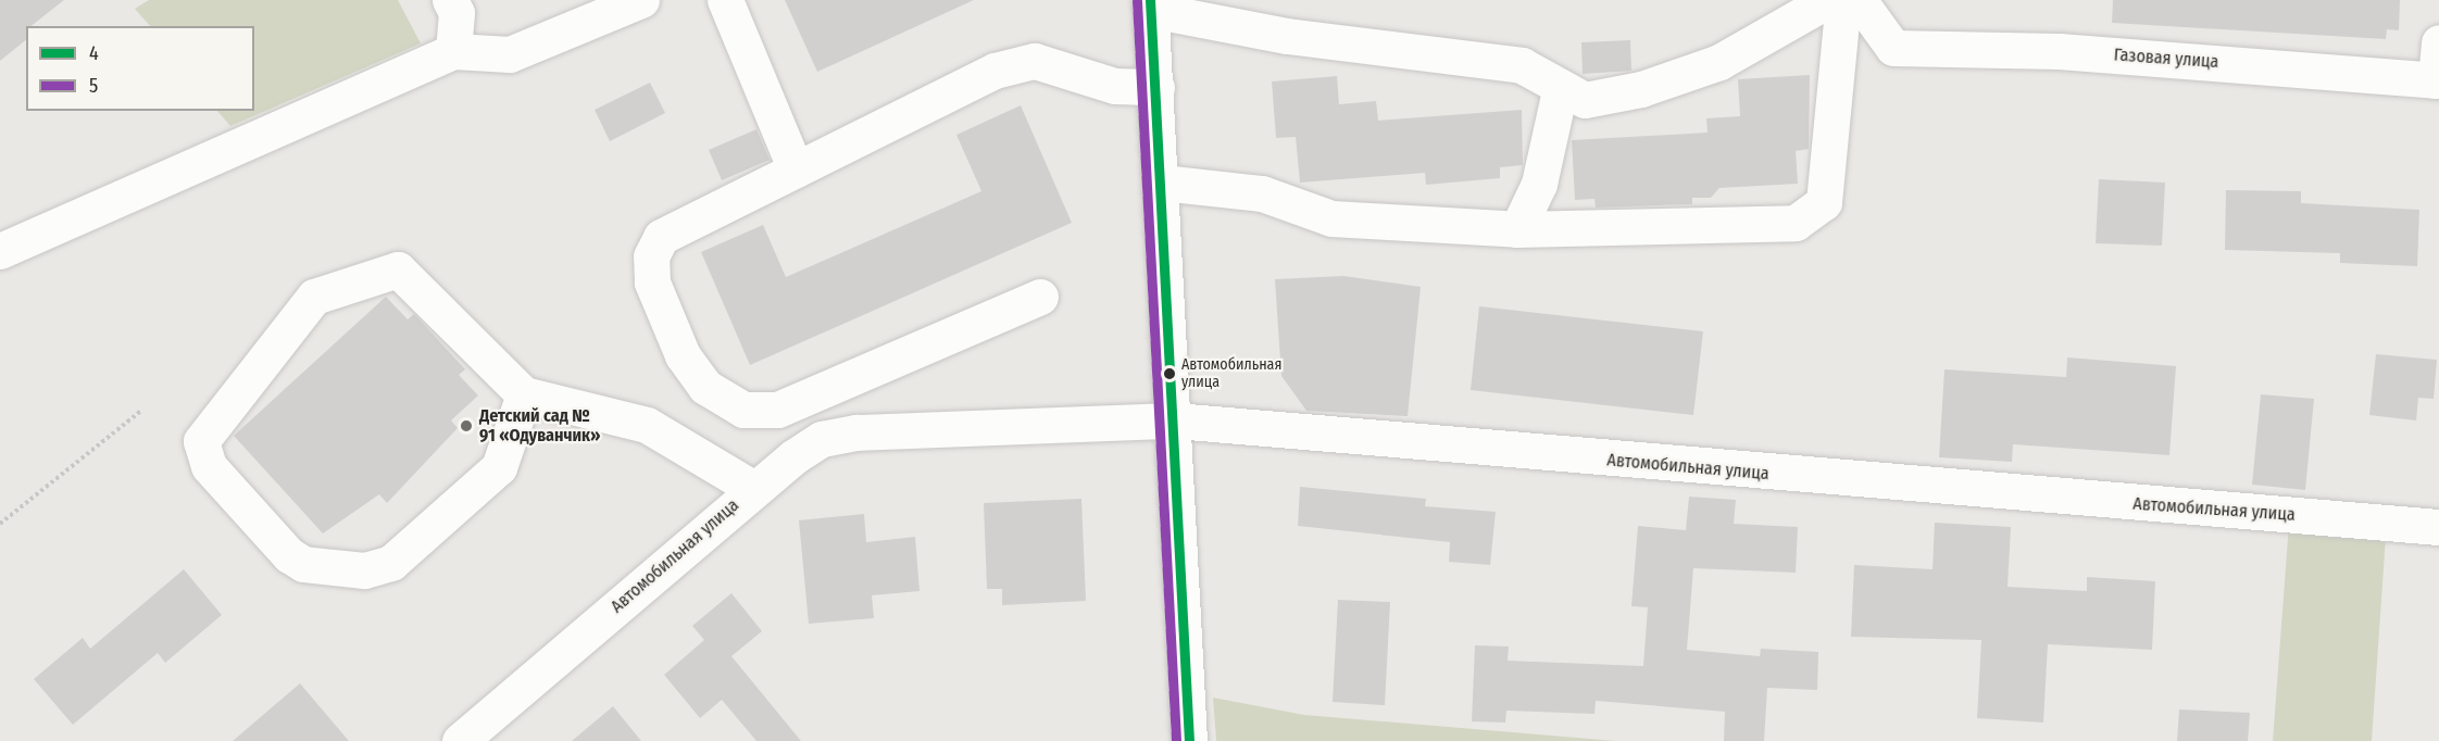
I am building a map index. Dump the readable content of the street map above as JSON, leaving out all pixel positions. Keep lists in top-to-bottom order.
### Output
{
  "streets": {
    "street": ["Газовая улица", "Автомобильная улица"]
  },
  "places": ["Автомобильная улица", "Детский сад № 91 «Одуванчик»"],
  "lines": ["transit line 4", "transit line 5"],
  "legend": ["4", "5"]
}
